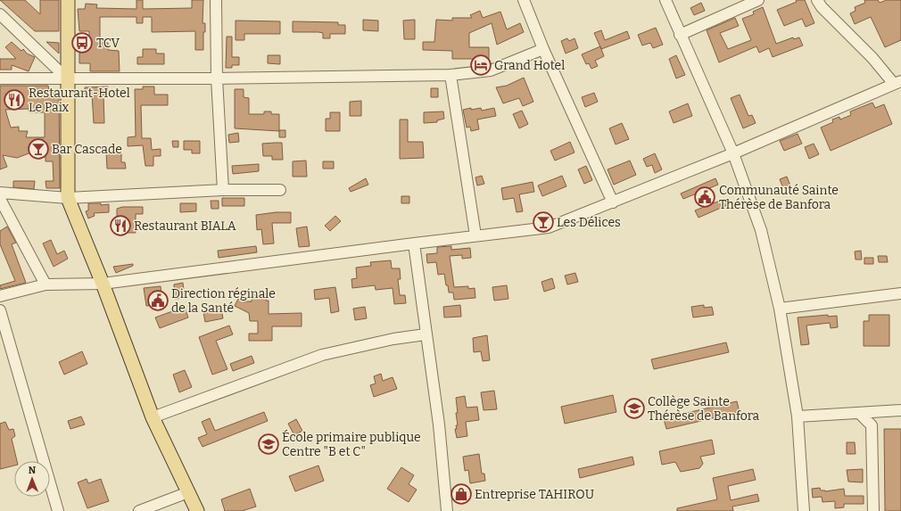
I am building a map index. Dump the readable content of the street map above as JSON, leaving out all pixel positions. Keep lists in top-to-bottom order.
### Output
{
  "places": {
    "bus stop": ["TCV"],
    "hotel": ["Grand Hotel"],
    "restaurant": ["Restaurant-Hotel Le Paix", "Restaurant BIALA"],
    "bar": ["Bar Cascade", "Les Délices"],
    "public building": ["Communauté Sainte Thérèse de Banfora", "Direction réginale de la Santé"],
    "school or university": ["Collège Sainte Thérèse de Banfora", "École primaire publique Centre \"B et C\""],
    "shop": ["Entreprise TAHIROU"]
  },
  "north": "top"
}
